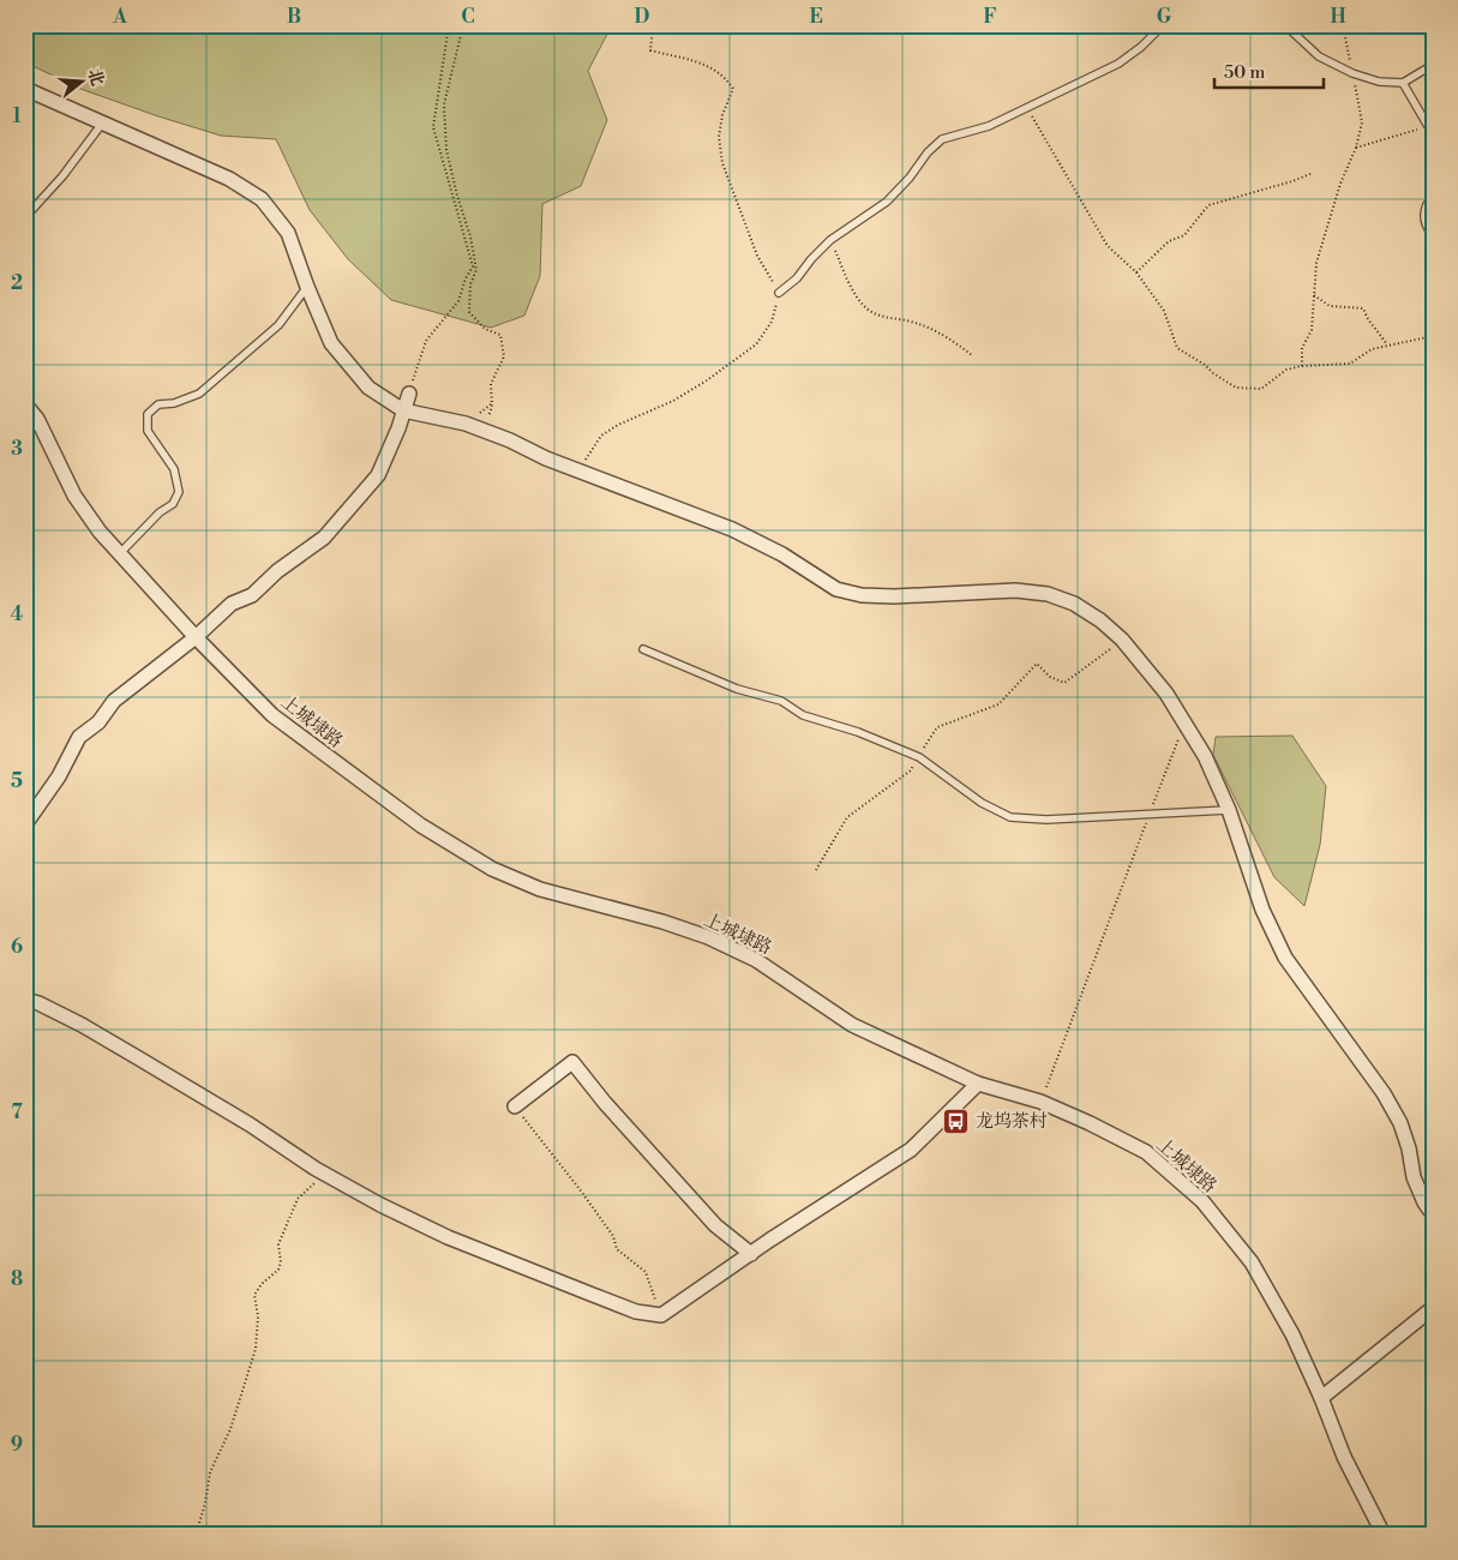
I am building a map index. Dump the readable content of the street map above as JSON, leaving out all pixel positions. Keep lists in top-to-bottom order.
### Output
{
  "streets": {
    "street": ["上城埭路"]
  },
  "places": {
    "bus stop": ["龙坞茶村"]
  },
  "scale_bar": "50 m",
  "north": "right",
  "grid": {
    "columns": [
      "A",
      "B",
      "C",
      "D",
      "E",
      "F",
      "G",
      "H"
    ],
    "rows": [
      "1",
      "2",
      "3",
      "4",
      "5",
      "6",
      "7",
      "8",
      "9"
    ]
  }
}
